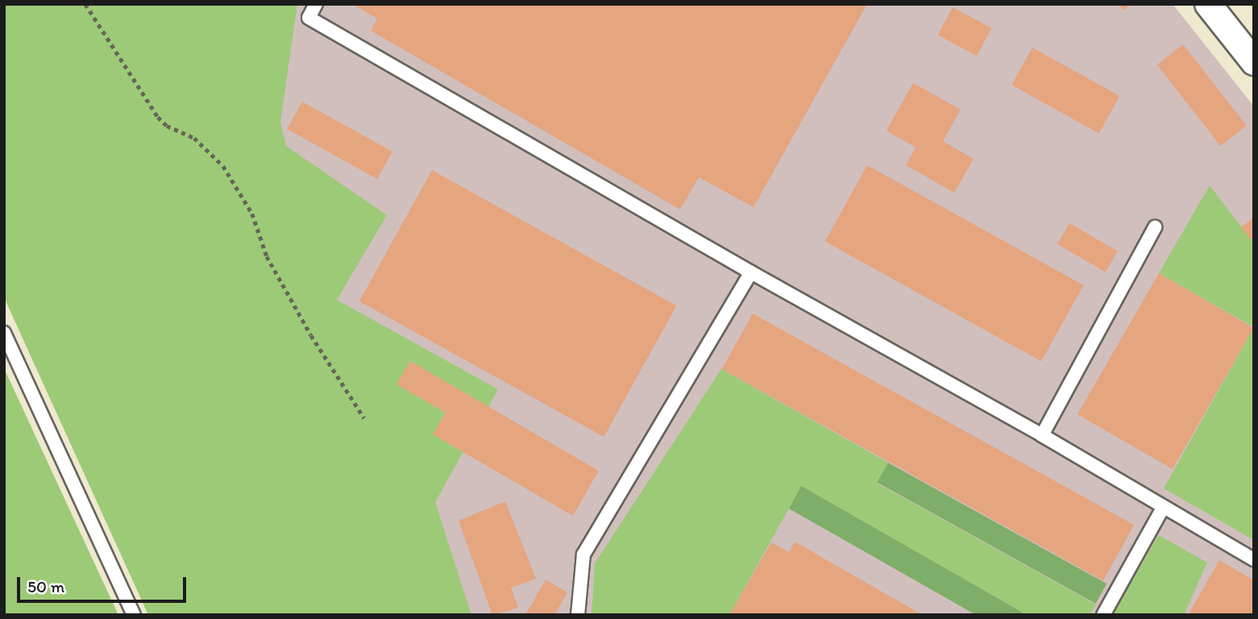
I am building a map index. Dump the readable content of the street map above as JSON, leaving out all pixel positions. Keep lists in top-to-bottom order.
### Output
{
  "scale_bar": "50 m"
}
